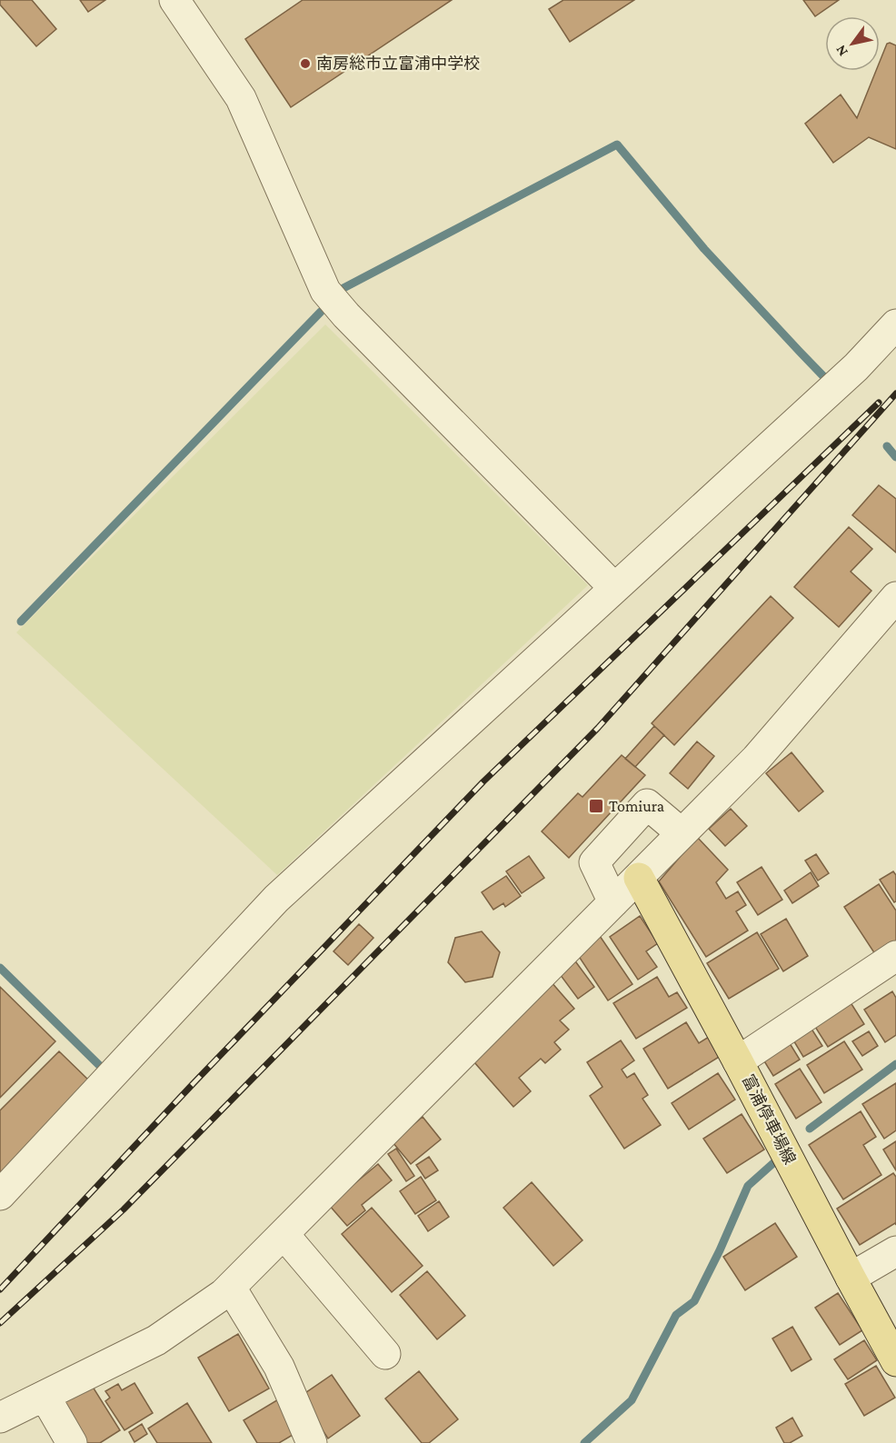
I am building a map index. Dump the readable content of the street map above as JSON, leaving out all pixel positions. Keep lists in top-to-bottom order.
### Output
{
  "streets": {
    "main road": ["富浦停車場線"]
  },
  "places": {
    "other": ["南房総市立富浦中学校"],
    "transit": ["Tomiura"]
  },
  "north": "bottom left"
}
